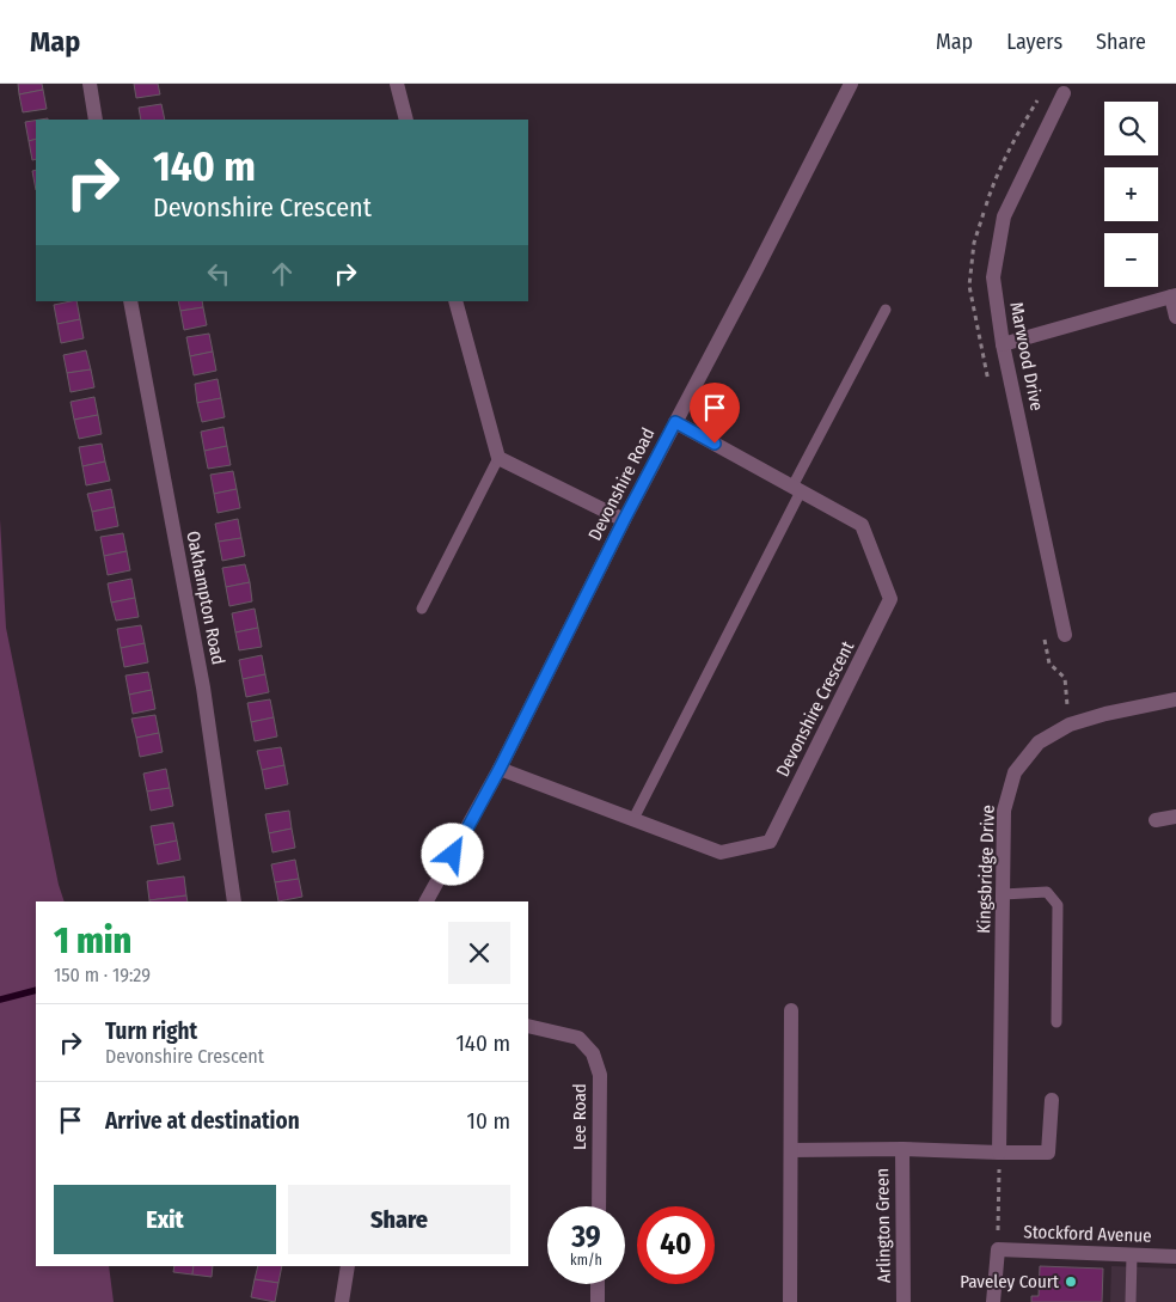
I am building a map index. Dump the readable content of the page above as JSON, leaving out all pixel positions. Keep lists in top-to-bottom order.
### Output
{
  "streets": {
    "street": [
      "Marwood Drive",
      "Devonshire Road",
      "Oakhampton Road",
      "Devonshire Crescent",
      "Kingsbridge Drive",
      "Lee Road",
      "Arlington Green",
      "Stockford Avenue"
    ]
  },
  "crossings": [
    ["Devonshire Road", "Devonshire Crescent"],
    ["Kingsbridge Drive", "Arlington Green"]
  ],
  "places": ["Paveley Court"],
  "page": {
    "header": "Map",
    "nav": ["Map", "Layers", "Share"],
    "map_buttons": ["+", "−"],
    "turn": ["140 m", "Devonshire Crescent"],
    "heading": ["1 min", "150 m · 19:29"],
    "list": [
      {
        "name": "Turn right",
        "note": "Devonshire Crescent",
        "value": "140 m"
      },
      {
        "name": "Arrive at destination",
        "value": "10 m"
      }
    ],
    "buttons": ["Exit", "Share"],
    "speed": "39 km/h",
    "limit": "40"
  }
}
